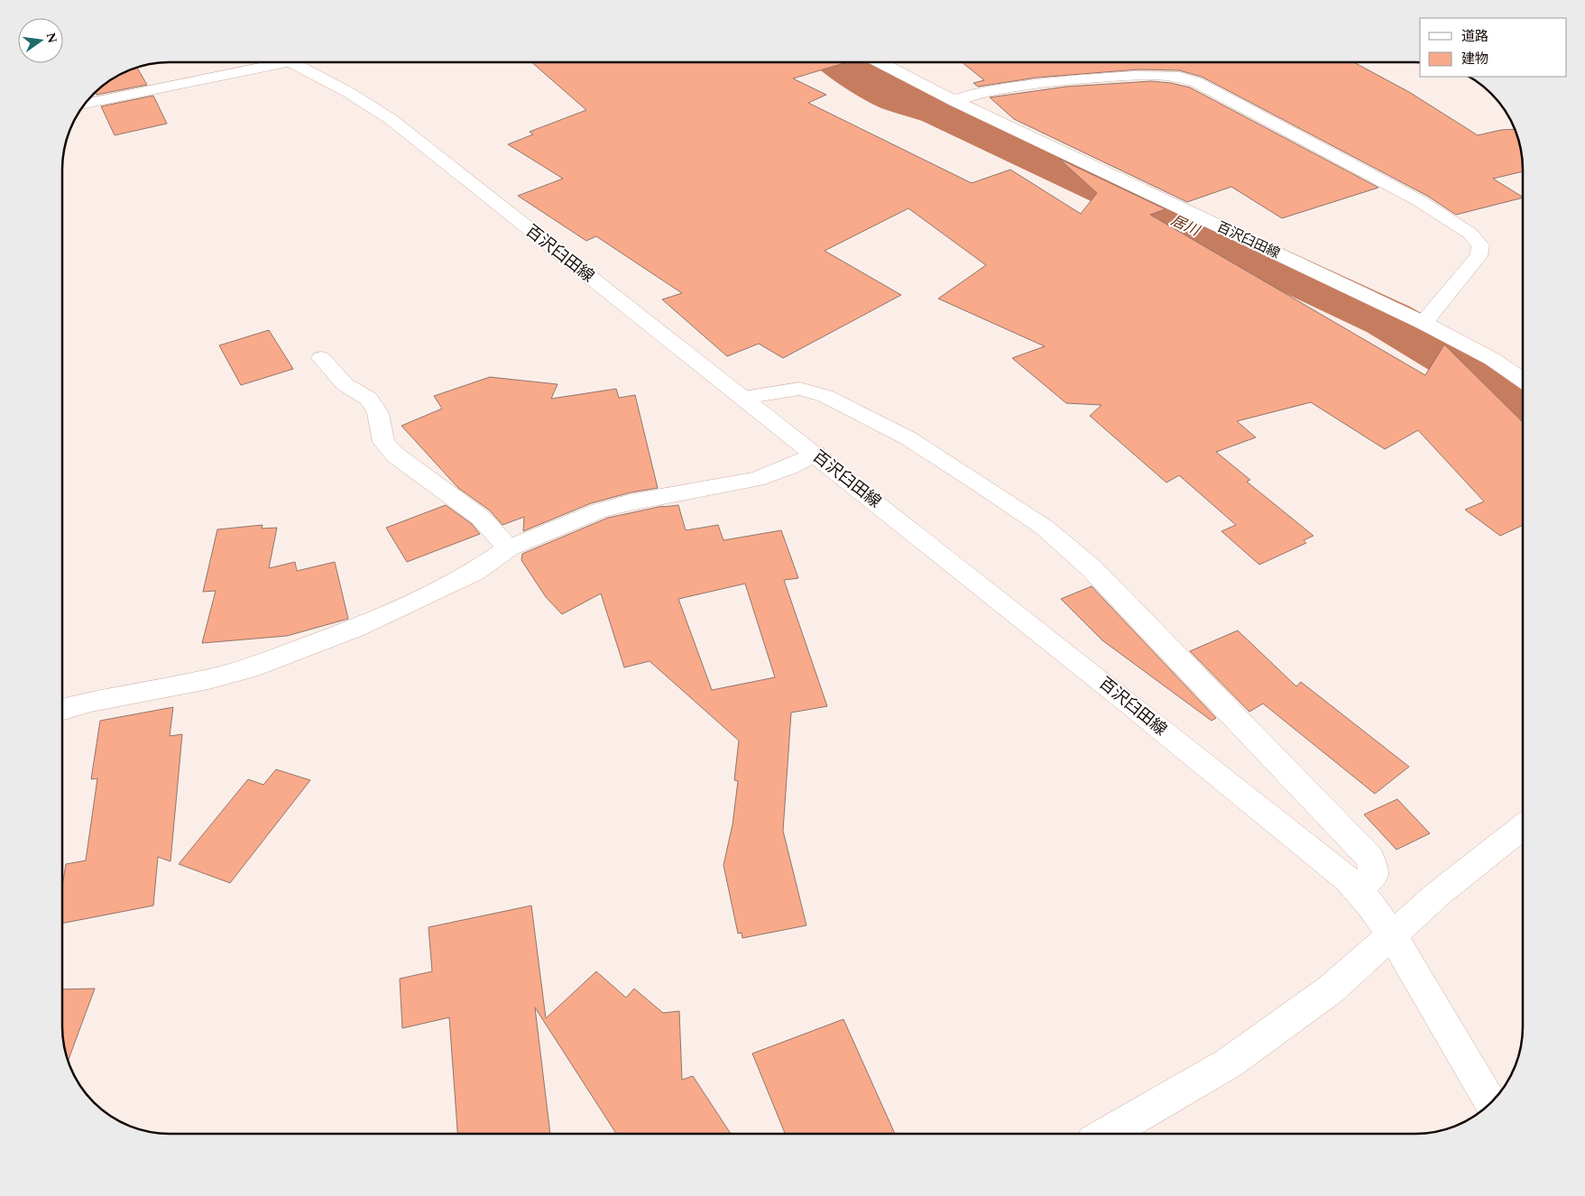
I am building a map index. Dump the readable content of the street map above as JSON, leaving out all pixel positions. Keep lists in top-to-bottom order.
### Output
{
  "streets": {
    "street": ["百沢臼田線"]
  },
  "water": ["居川"],
  "legend": ["道路", "建物"],
  "north": "right"
}
